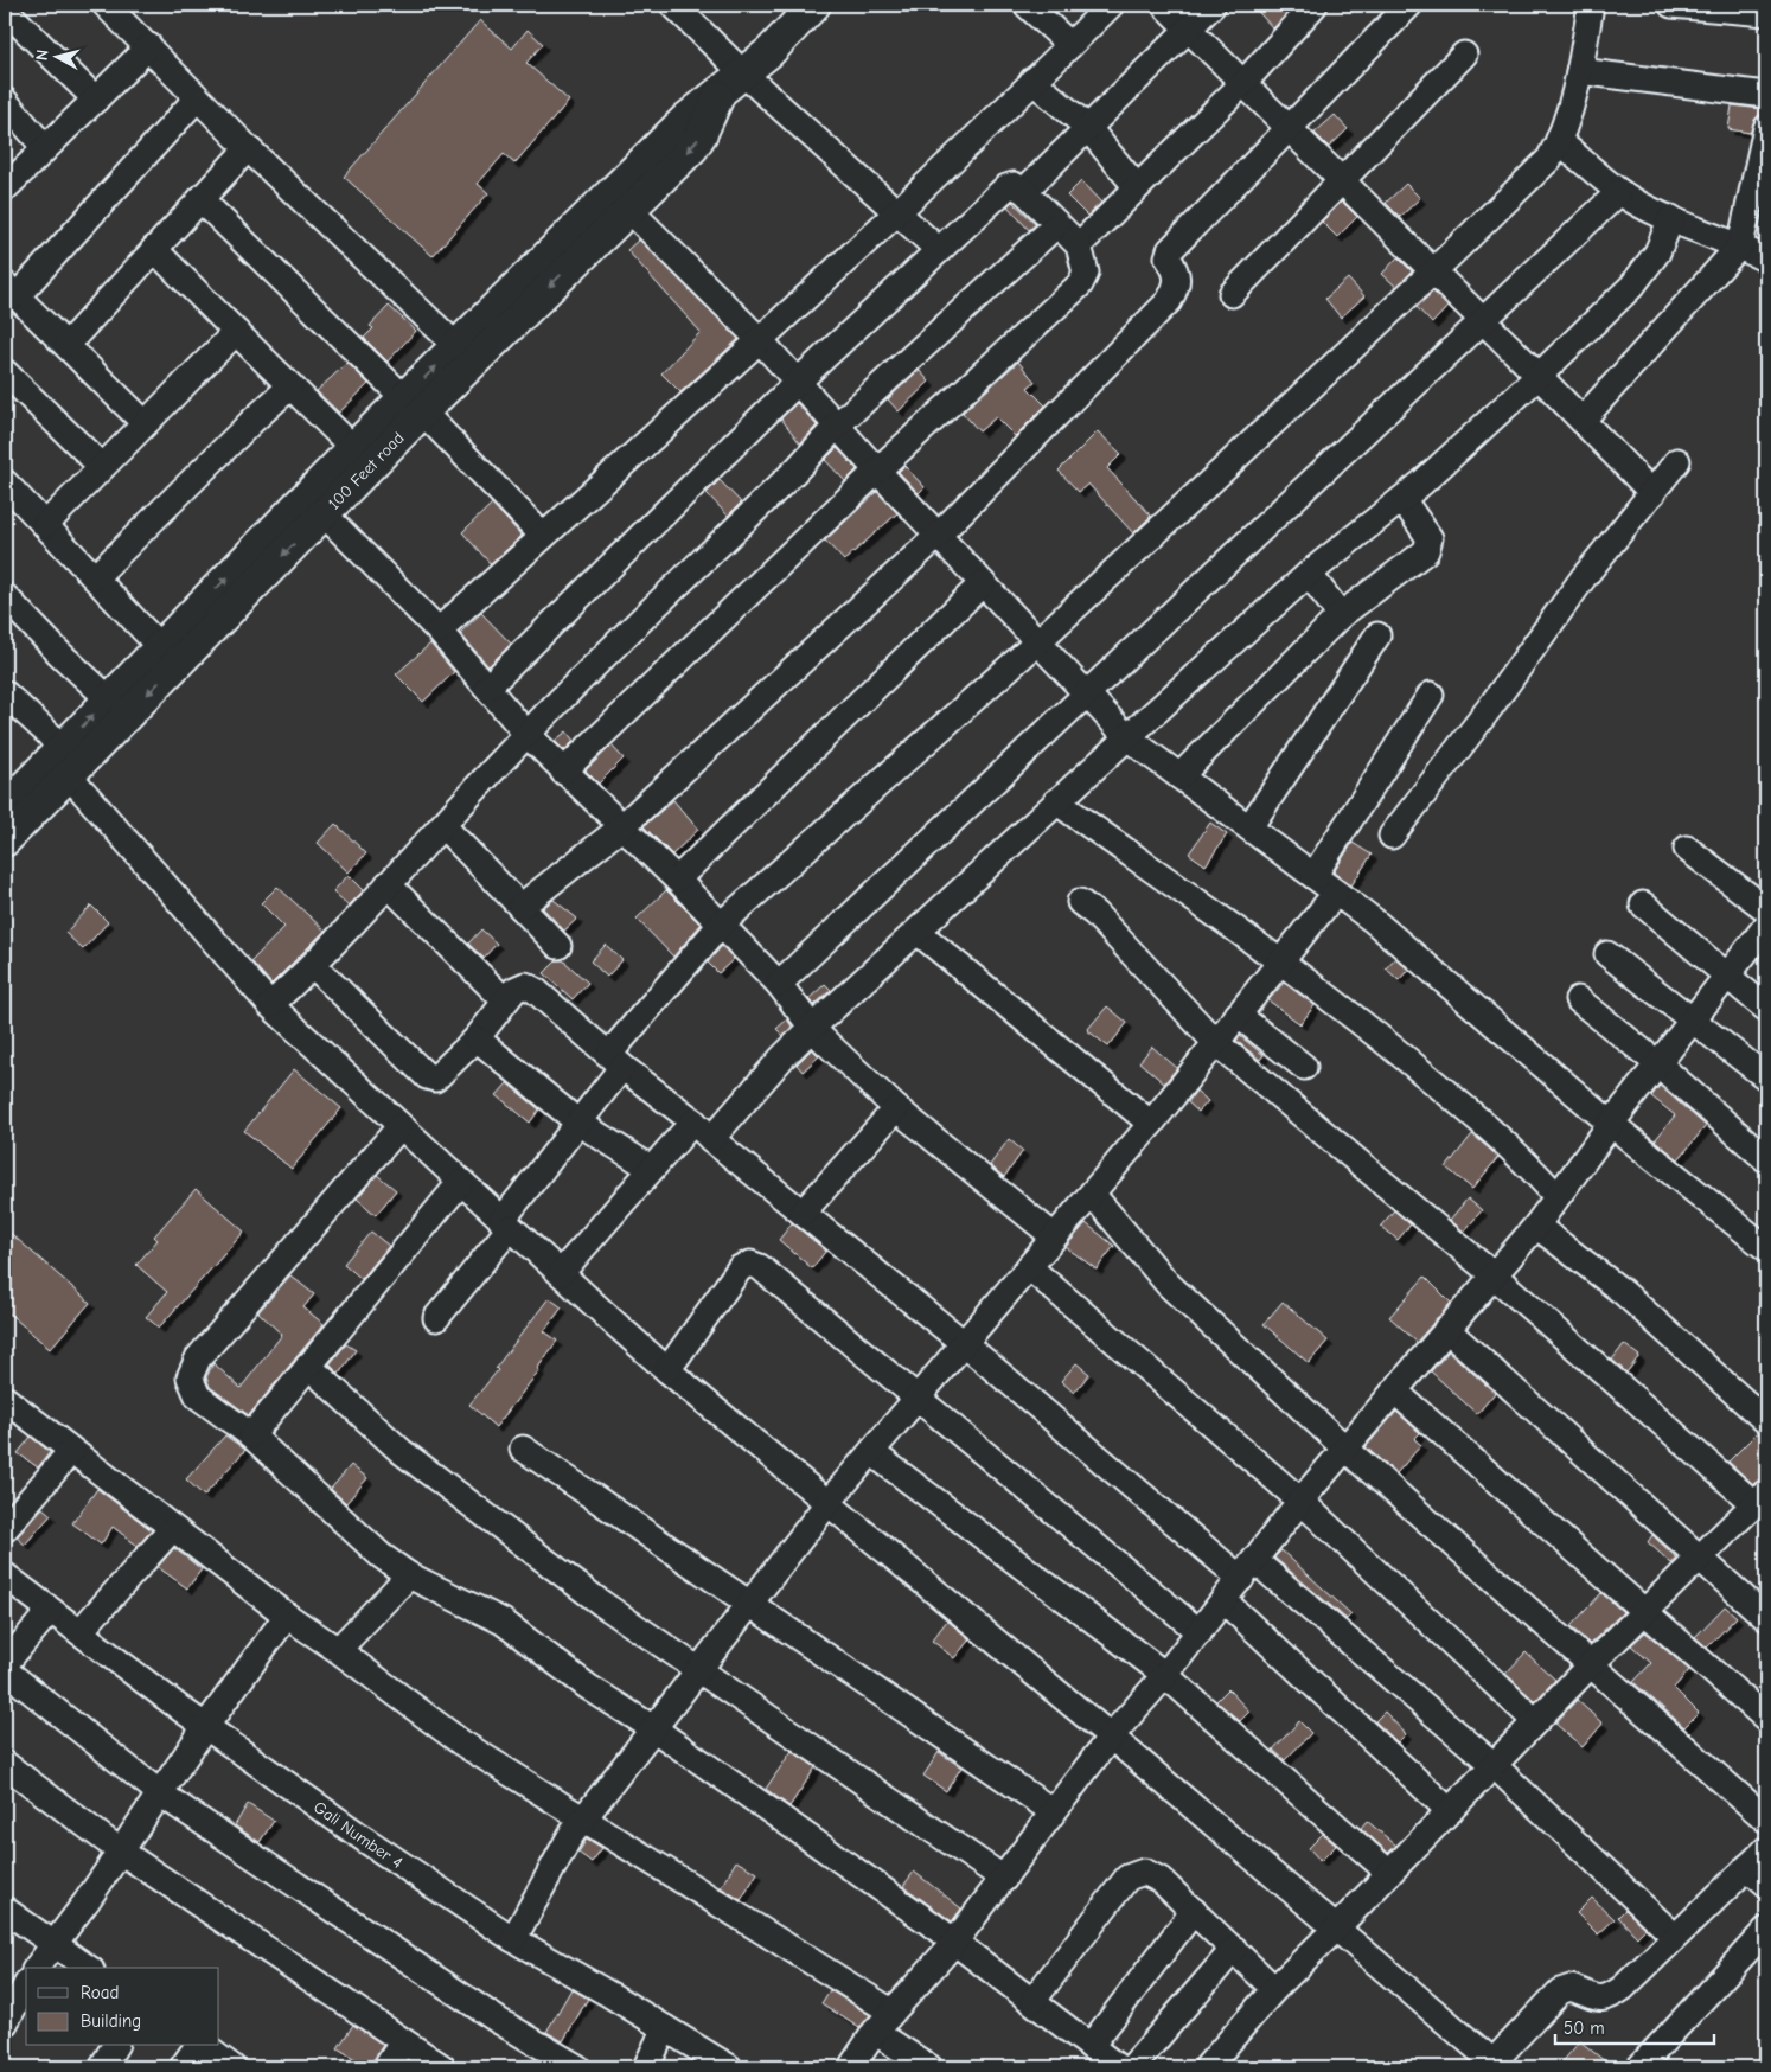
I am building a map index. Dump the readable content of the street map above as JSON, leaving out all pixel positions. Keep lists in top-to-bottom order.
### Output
{
  "streets": {
    "street": ["100 Feet road", "Gali Number 4"]
  },
  "legend": ["Road", "Building"],
  "scale_bar": "50 m",
  "north": "left"
}
